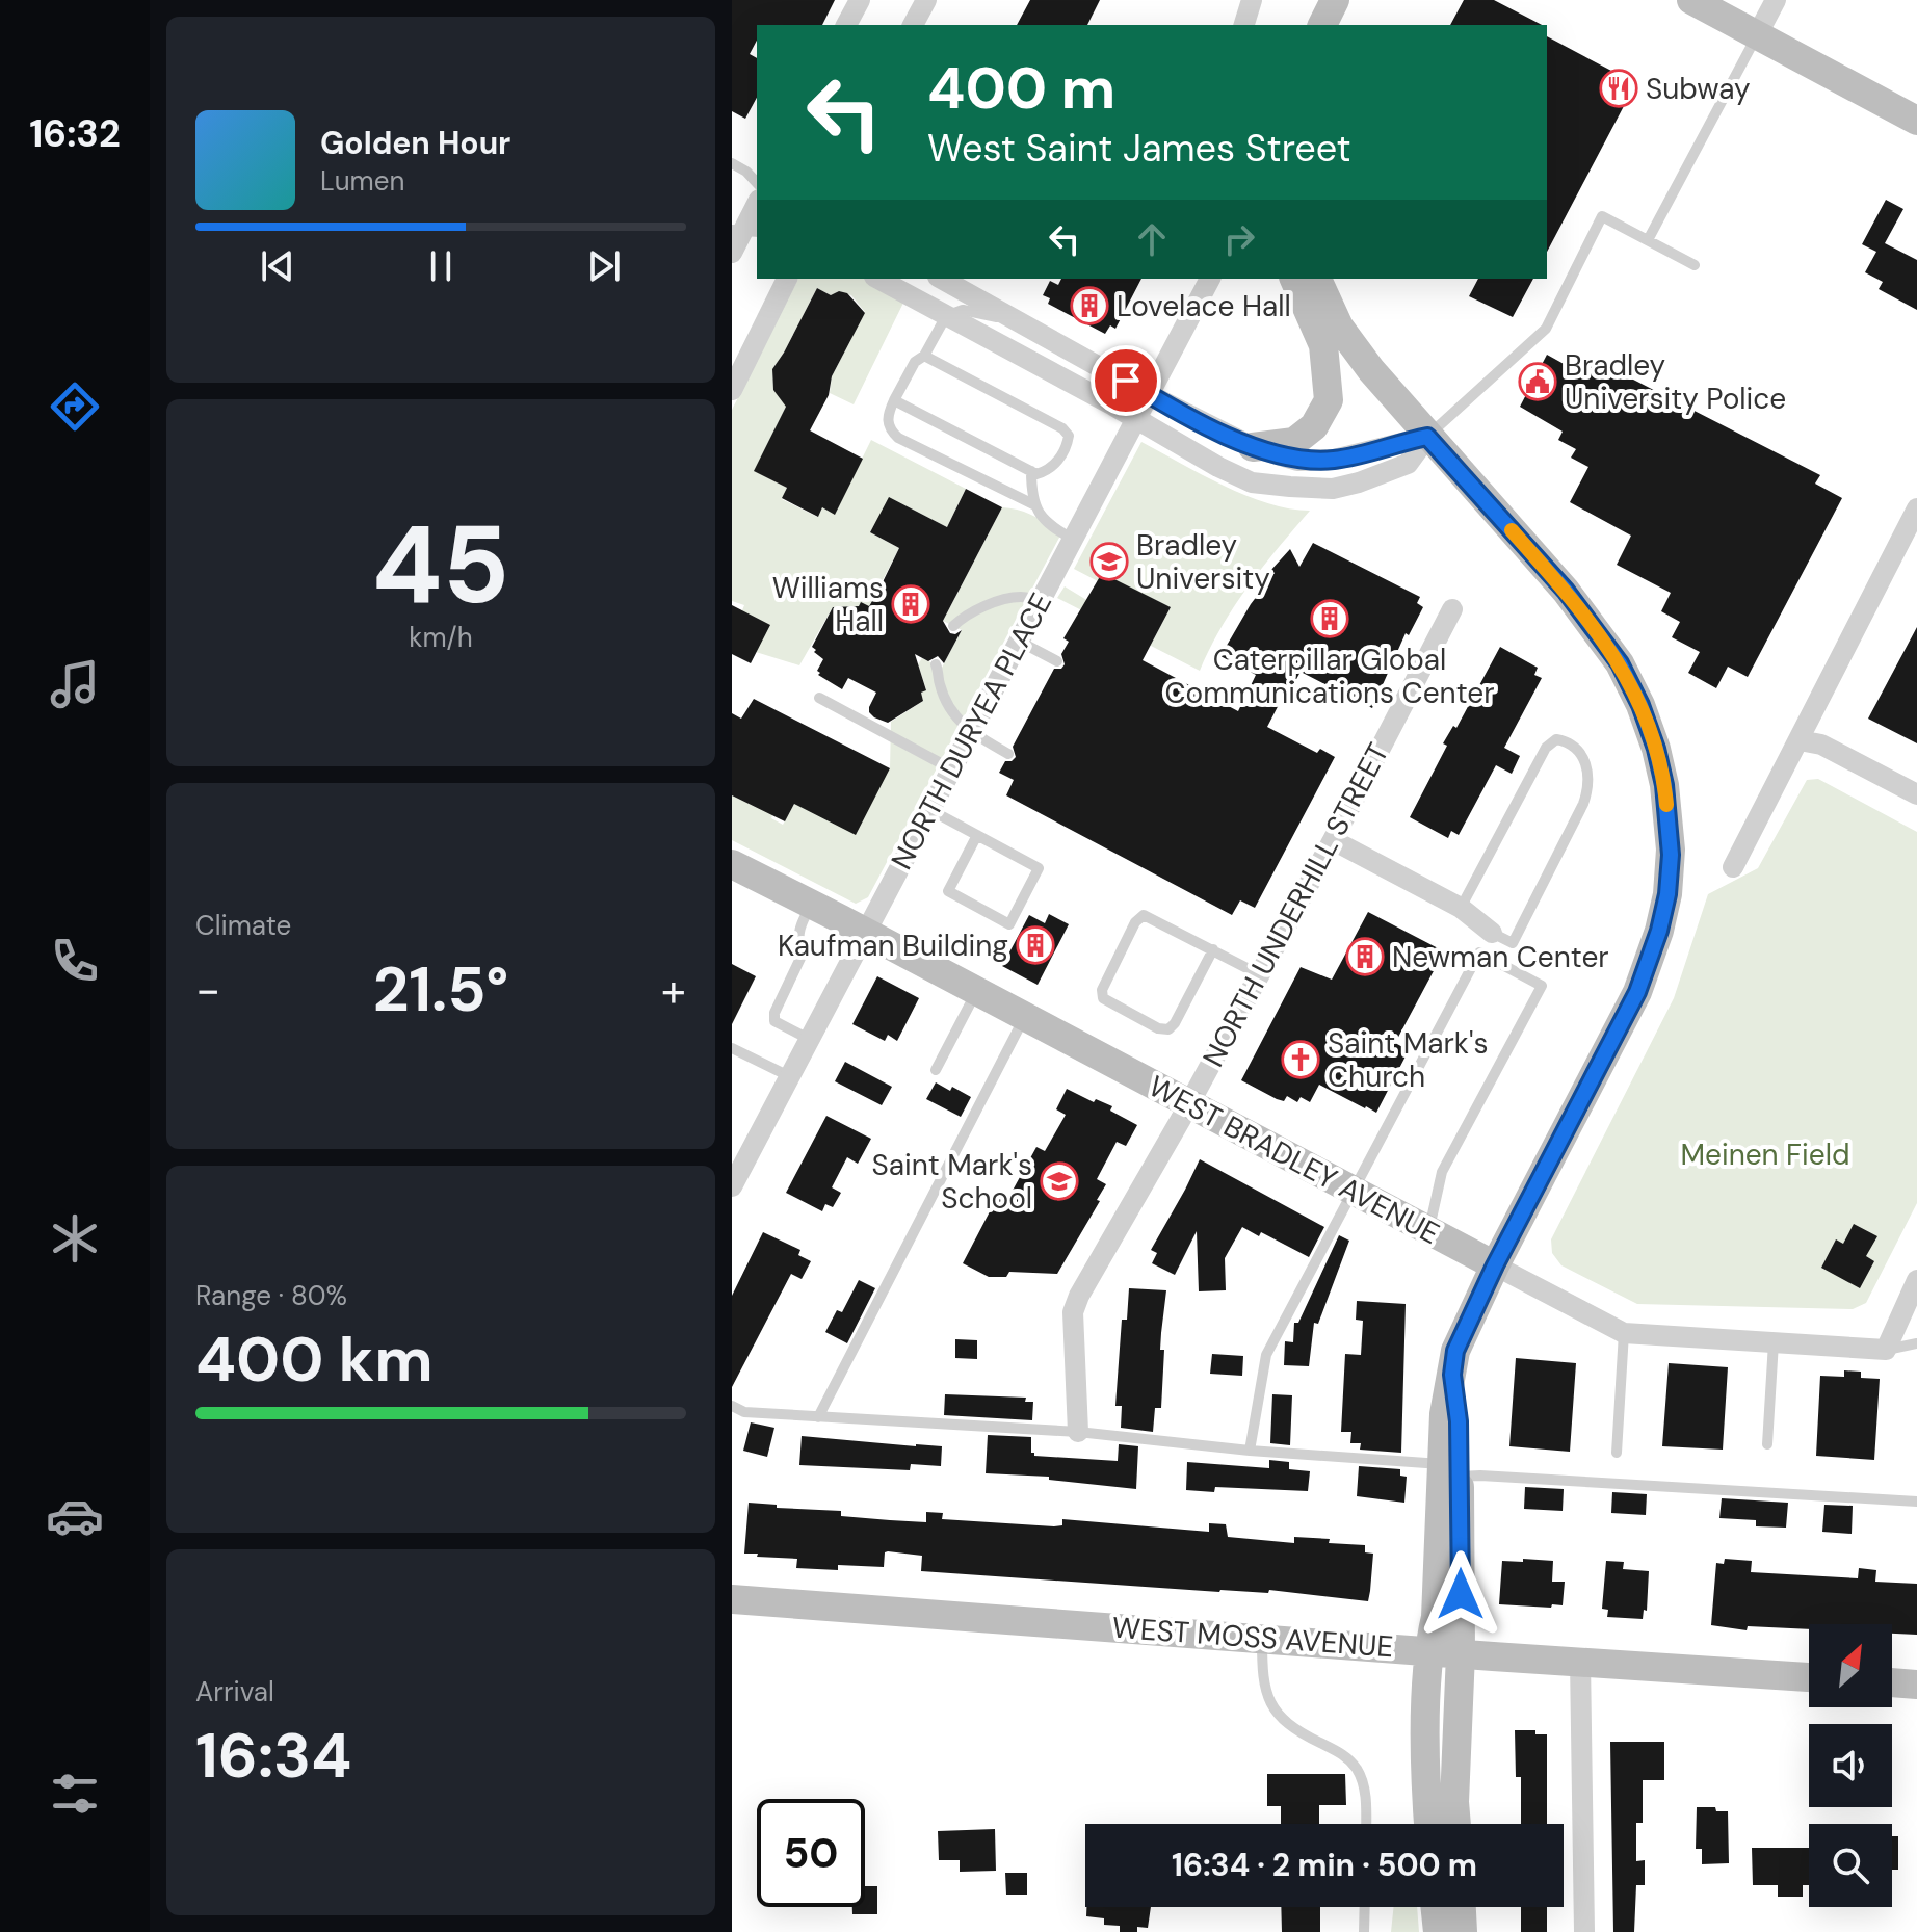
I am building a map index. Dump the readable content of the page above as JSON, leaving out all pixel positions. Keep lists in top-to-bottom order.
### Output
{
  "streets": {
    "main road": ["WEST BRADLEY AVENUE", "WEST MOSS AVENUE"],
    "street": ["NORTH DURYEA PLACE", "NORTH UNDERHILL STREET"]
  },
  "crossings": [
    ["NORTH DURYEA PLACE", "WEST BRADLEY AVENUE"],
    ["NORTH UNDERHILL STREET", "WEST BRADLEY AVENUE"]
  ],
  "parks": ["Meinen Field"],
  "places": {
    "restaurant": ["Subway"],
    "building": [
      "Lovelace Hall",
      "Williams Hall",
      "Caterpillar Global Communications Center",
      "Kaufman Building",
      "Newman Center"
    ],
    "public building": ["Bradley University Police"],
    "school or university": ["Bradley University", "Saint Mark's School"],
    "church": ["Saint Mark's Church"]
  },
  "north": "top right",
  "page": {
    "tabs": "16:32",
    "turn": ["400 m", "West Saint James Street"],
    "song": ["Golden Hour", "Lumen"],
    "tile": [
      ["45", "km/h"],
      "Climate",
      ["Range · 80%", "400 km"],
      ["Arrival", "16:34"]
    ],
    "heat": ["−", "21.5°", "+"],
    "limit": "50",
    "trip": "16:34 · 2 min · 500 m"
  }
}
